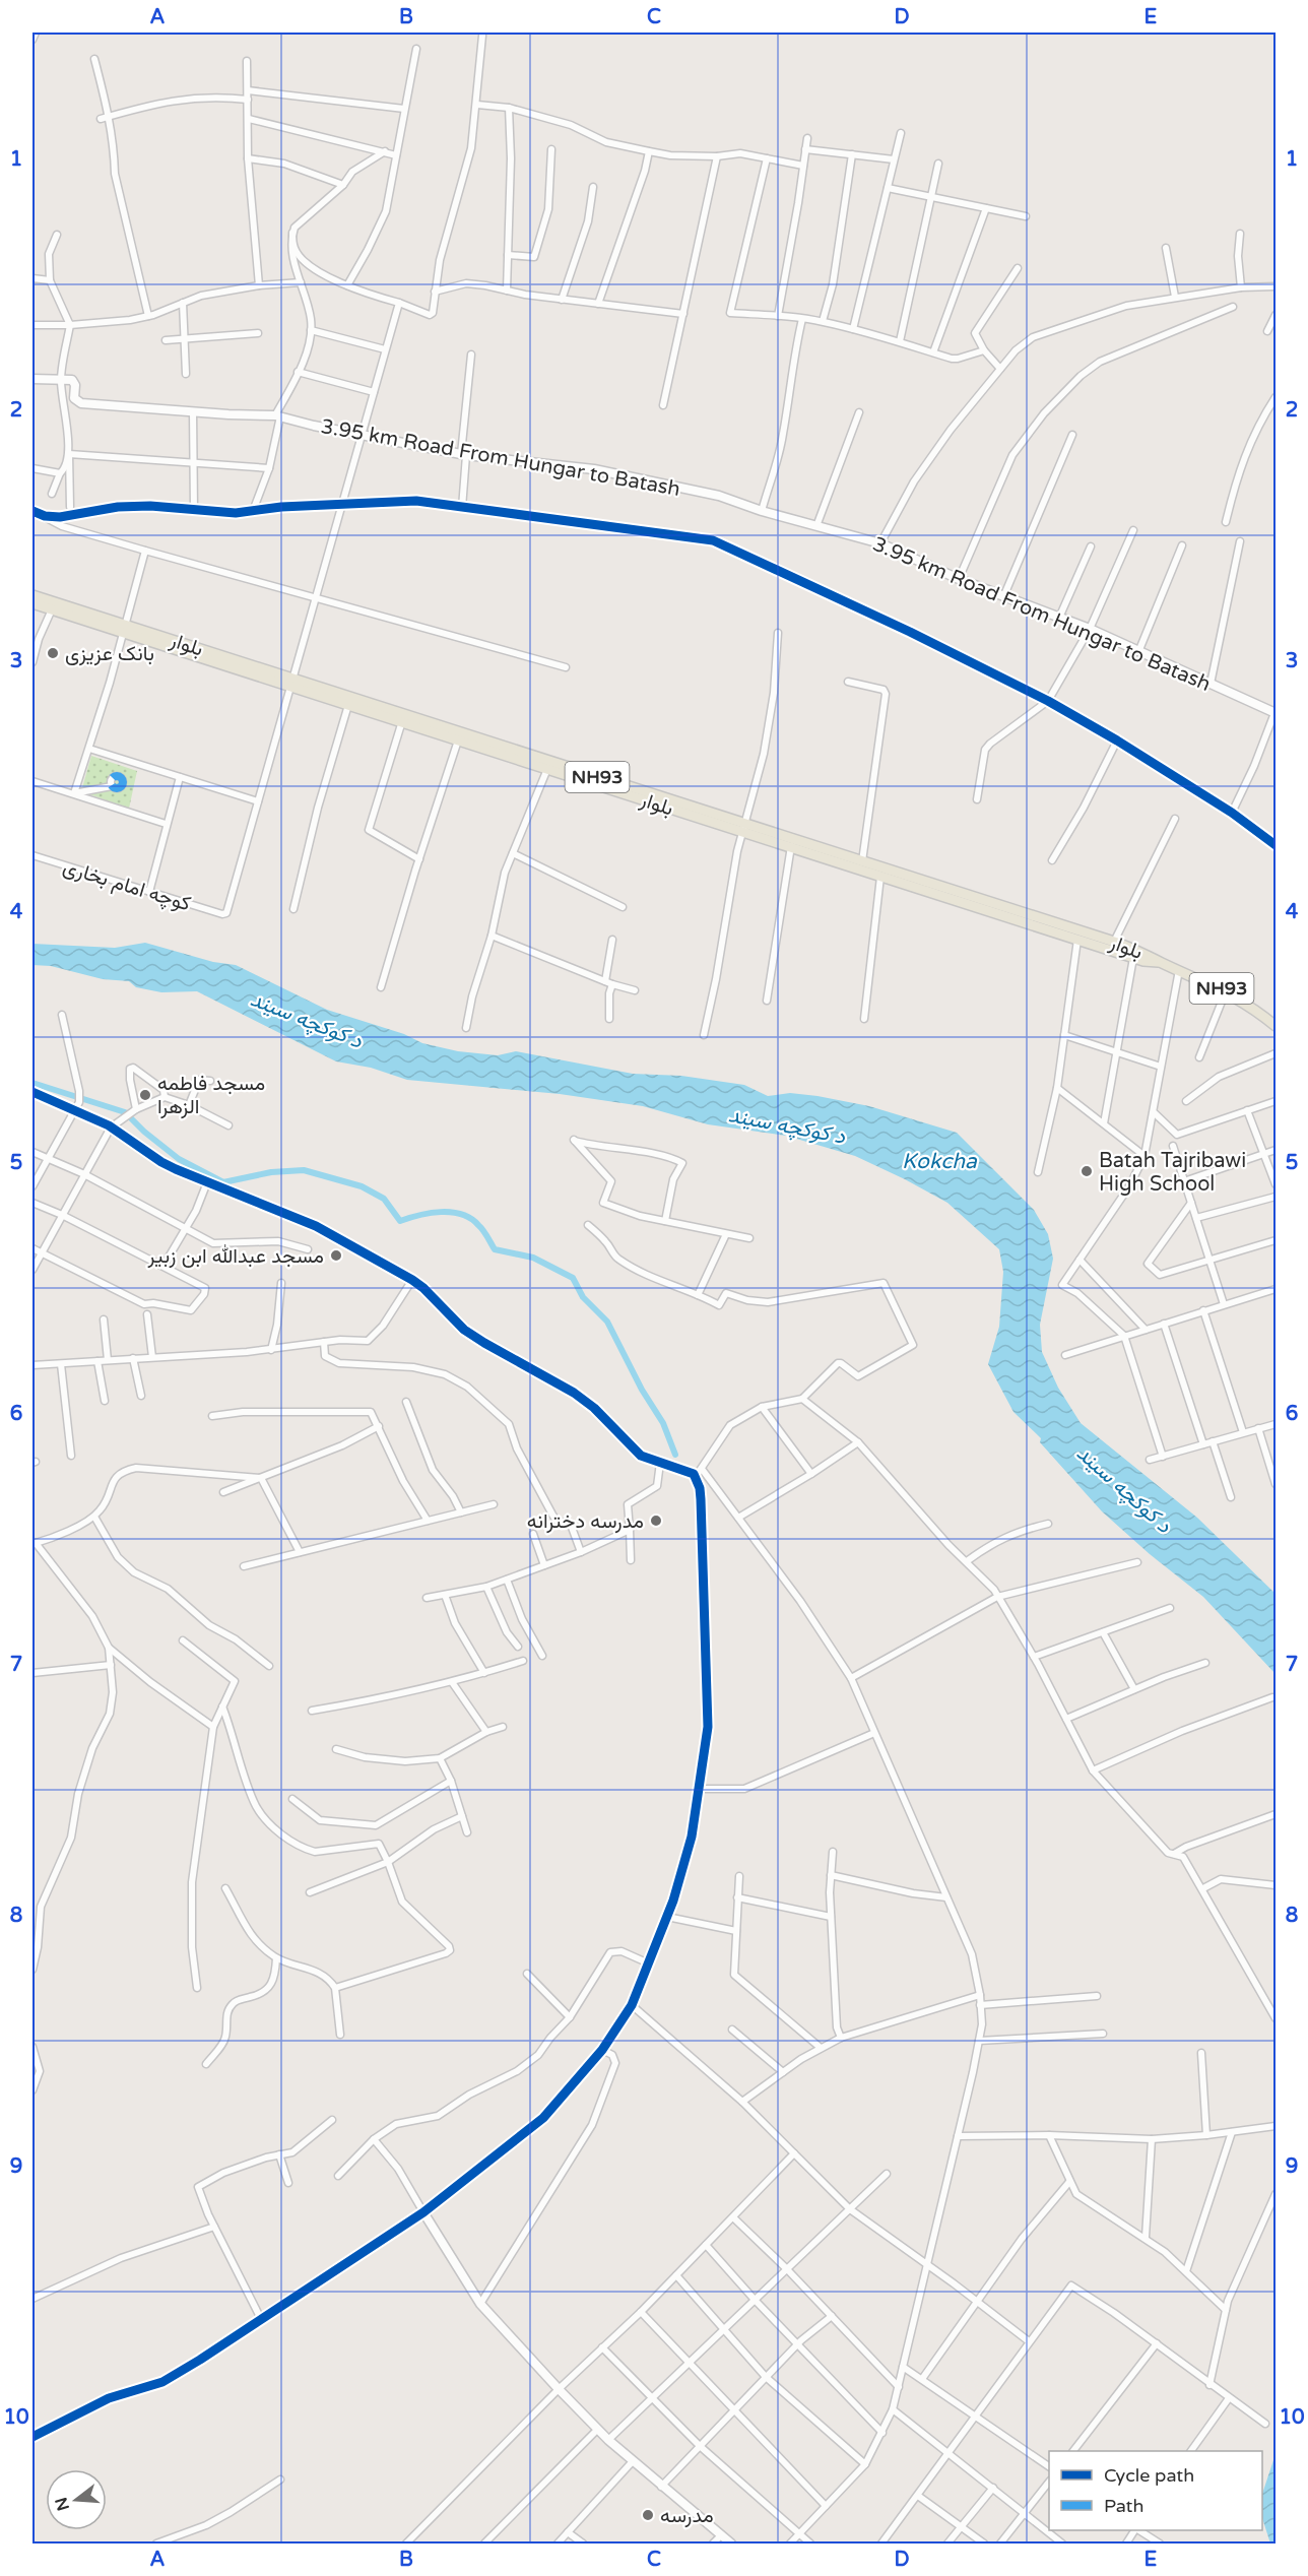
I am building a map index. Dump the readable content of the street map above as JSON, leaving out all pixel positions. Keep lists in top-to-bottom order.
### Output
{
  "streets": {
    "main road": ["بلوار", "NH93"],
    "street": ["3.95 km Road From Hungar to Batash", "کوچه امام بخاری"]
  },
  "crossings": [
    ["بلوار", "NH93"]
  ],
  "water": ["د کوکچه سیند", "Kokcha"],
  "places": [
    "بانک عزیزی",
    "مسجد فاطمه الزهرا",
    "Batah Tajribawi High School",
    "مسجد عبدالله ابن زبیر",
    "مدرسه دخترانه",
    "مدرسه"
  ],
  "legend": ["Cycle path", "Path"],
  "north": "left",
  "grid": {
    "columns": [
      "A",
      "B",
      "C",
      "D",
      "E"
    ],
    "rows": [
      "1",
      "2",
      "3",
      "4",
      "5",
      "6",
      "7",
      "8",
      "9",
      "10"
    ]
  }
}
